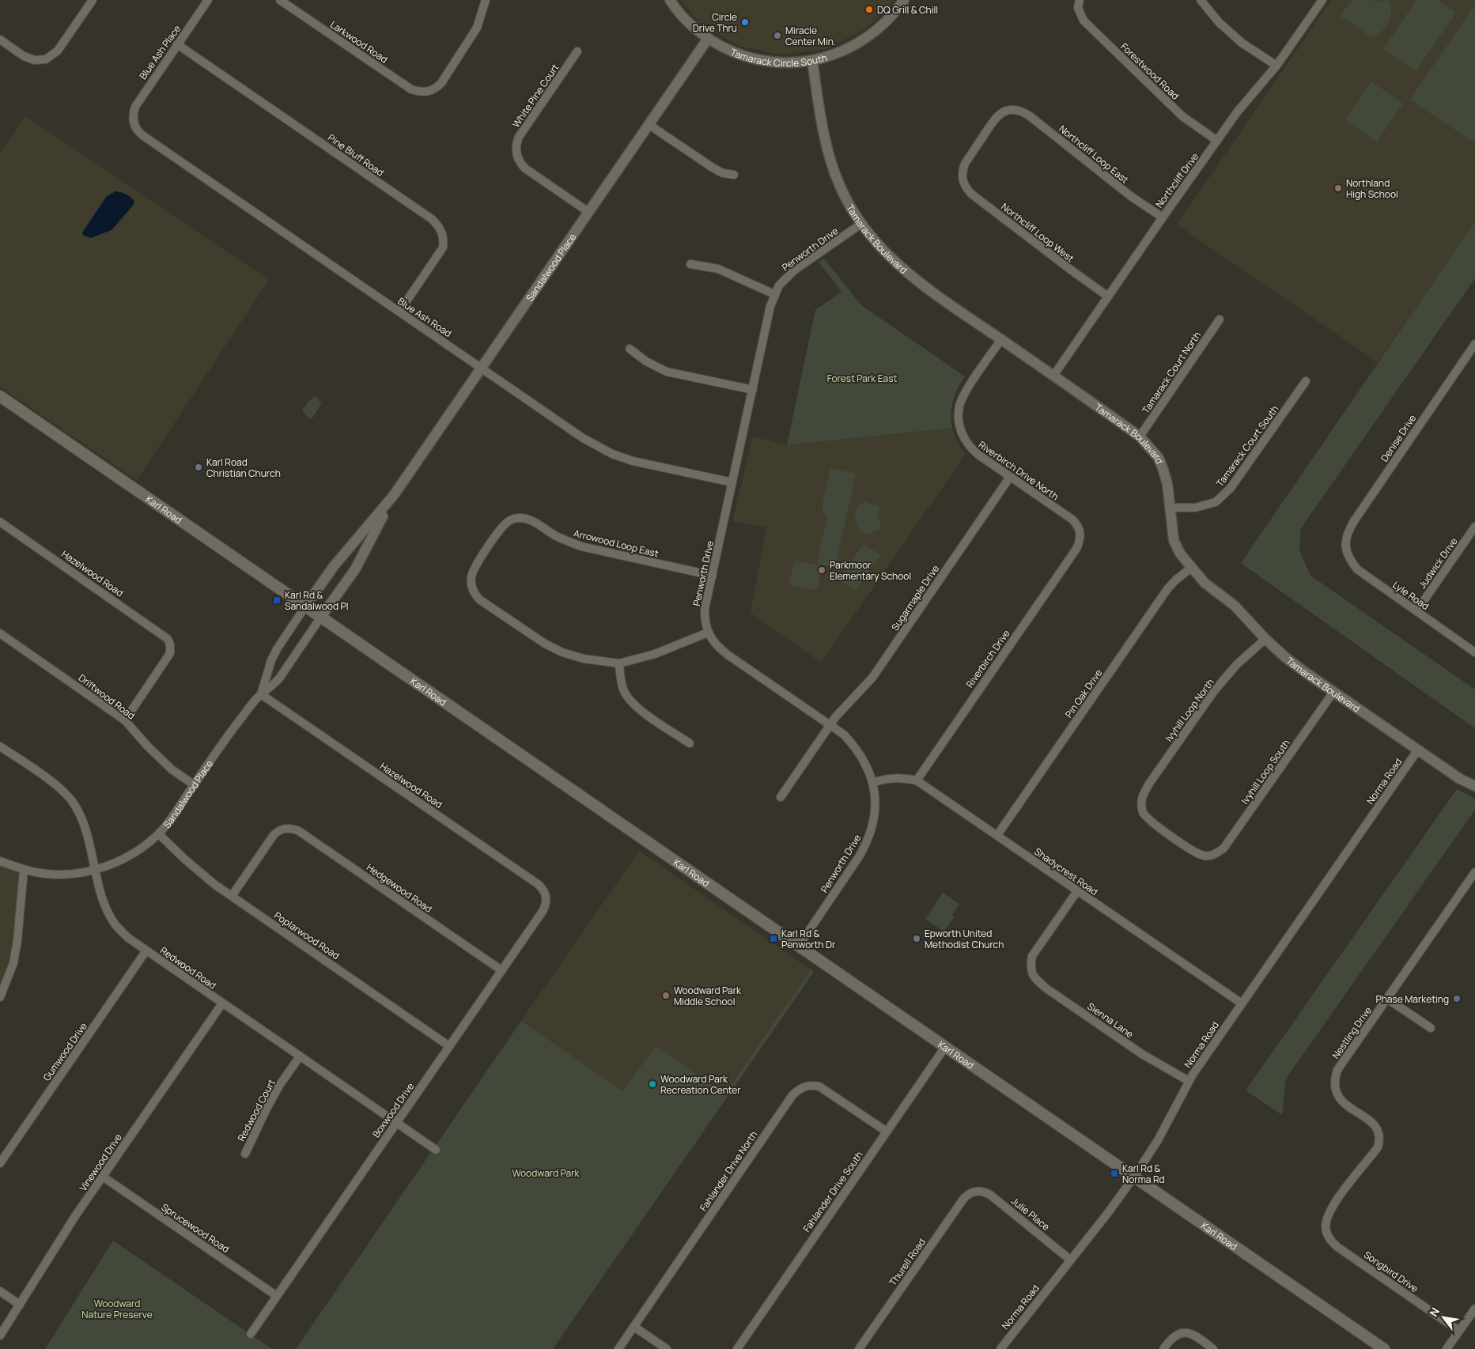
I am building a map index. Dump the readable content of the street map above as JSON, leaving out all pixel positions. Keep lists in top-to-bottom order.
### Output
{
  "streets": {
    "main road": ["Karl Road"],
    "street": [
      "Larkwood Road",
      "Blue Ash Place",
      "Tamarack Circle South",
      "Forestwood Road",
      "White Pine Court",
      "Northcliff Loop East",
      "Pine Bluff Road",
      "Northcliff Drive",
      "Northcliff Loop West",
      "Tamarack Boulevard",
      "Penworth Drive",
      "Sandalwood Place",
      "Blue Ash Road",
      "Tamarack Court North",
      "Denise Drive",
      "Tamarack Court South",
      "Riverbirch Drive North",
      "Arrowood Loop East",
      "Judwick Drive",
      "Hazelwood Road",
      "Lyle Road",
      "Sugarmaple Drive",
      "Riverbirch Drive",
      "Pin Oak Drive",
      "Driftwood Road",
      "Ivyhill Loop North",
      "Ivyhill Loop South",
      "Norma Road",
      "Shadycrest Road",
      "Hedgewood Road",
      "Poplarwood Road",
      "Redwood Road",
      "Sienna Lane",
      "Nestling Drive",
      "Gumwood Drive",
      "Redwood Court",
      "Boxwood Drive",
      "Vinewood Drive",
      "Fahlander Drive North",
      "Fahlander Drive South",
      "Julie Place",
      "Sprucewood Road",
      "Thurell Road",
      "Songbird Drive"
    ]
  },
  "crossings": [
    ["Blue Ash Place", "Pine Bluff Road"],
    ["Blue Ash Place", "Blue Ash Road"],
    ["Tamarack Circle South", "Tamarack Boulevard"],
    ["Tamarack Circle South", "Sandalwood Place"],
    ["Forestwood Road", "Northcliff Drive"],
    ["White Pine Court", "Sandalwood Place"],
    ["Northcliff Loop East", "Northcliff Drive"],
    ["Northcliff Loop East", "Northcliff Loop West"],
    ["Pine Bluff Road", "Blue Ash Road"],
    ["Northcliff Drive", "Northcliff Loop West"],
    ["Northcliff Drive", "Tamarack Boulevard"],
    ["Tamarack Boulevard", "Penworth Drive"],
    ["Tamarack Boulevard", "Tamarack Court North"],
    ["Tamarack Boulevard", "Tamarack Court South"],
    ["Tamarack Boulevard", "Riverbirch Drive North"],
    ["Tamarack Boulevard", "Pin Oak Drive"],
    ["Tamarack Boulevard", "Ivyhill Loop North"],
    ["Tamarack Boulevard", "Ivyhill Loop South"],
    ["Tamarack Boulevard", "Norma Road"],
    ["Penworth Drive", "Blue Ash Road"],
    ["Penworth Drive", "Karl Road"],
    ["Penworth Drive", "Arrowood Loop East"],
    ["Penworth Drive", "Sugarmaple Drive"],
    ["Penworth Drive", "Shadycrest Road"],
    ["Sandalwood Place", "Blue Ash Road"],
    ["Sandalwood Place", "Karl Road"],
    ["Sandalwood Place", "Hazelwood Road"],
    ["Sandalwood Place", "Driftwood Road"],
    ["Sandalwood Place", "Poplarwood Road"],
    ["Sandalwood Place", "Redwood Road"],
    ["Denise Drive", "Lyle Road"],
    ["Riverbirch Drive North", "Sugarmaple Drive"],
    ["Riverbirch Drive North", "Riverbirch Drive"],
    ["Karl Road", "Norma Road"],
    ["Karl Road", "Fahlander Drive South"],
    ["Judwick Drive", "Lyle Road"],
    ["Hazelwood Road", "Driftwood Road"],
    ["Hazelwood Road", "Boxwood Drive"],
    ["Riverbirch Drive", "Shadycrest Road"],
    ["Pin Oak Drive", "Shadycrest Road"],
    ["Ivyhill Loop North", "Ivyhill Loop South"],
    ["Norma Road", "Shadycrest Road"],
    ["Norma Road", "Sienna Lane"],
    ["Norma Road", "Julie Place"],
    ["Shadycrest Road", "Sienna Lane"],
    ["Hedgewood Road", "Poplarwood Road"],
    ["Hedgewood Road", "Boxwood Drive"],
    ["Poplarwood Road", "Boxwood Drive"],
    ["Redwood Road", "Gumwood Drive"],
    ["Redwood Road", "Redwood Court"],
    ["Redwood Road", "Boxwood Drive"],
    ["Redwood Road", "Vinewood Drive"],
    ["Nestling Drive", "Songbird Drive"],
    ["Boxwood Drive", "Sprucewood Road"],
    ["Vinewood Drive", "Sprucewood Road"],
    ["Fahlander Drive North", "Fahlander Drive South"],
    ["Julie Place", "Thurell Road"]
  ],
  "parks": ["Forest Park East", "Woodward Park", "Woodward Nature Preserve"],
  "places": {
    "other": [
      "DQ Grill & Chill",
      "Circle Drive Thru",
      "Miracle Center Min.",
      "Northland High School",
      "Karl Road Christian Church",
      "Parkmoor Elementary School",
      "Epworth United Methodist Church",
      "Woodward Park Middle School",
      "Phase Marketing",
      "Woodward Park Recreation Center"
    ],
    "transit": ["Karl Rd & Sandalwood Pl", "Karl Rd & Penworth Dr", "Karl Rd & Norma Rd"]
  },
  "north": "top left"
}
